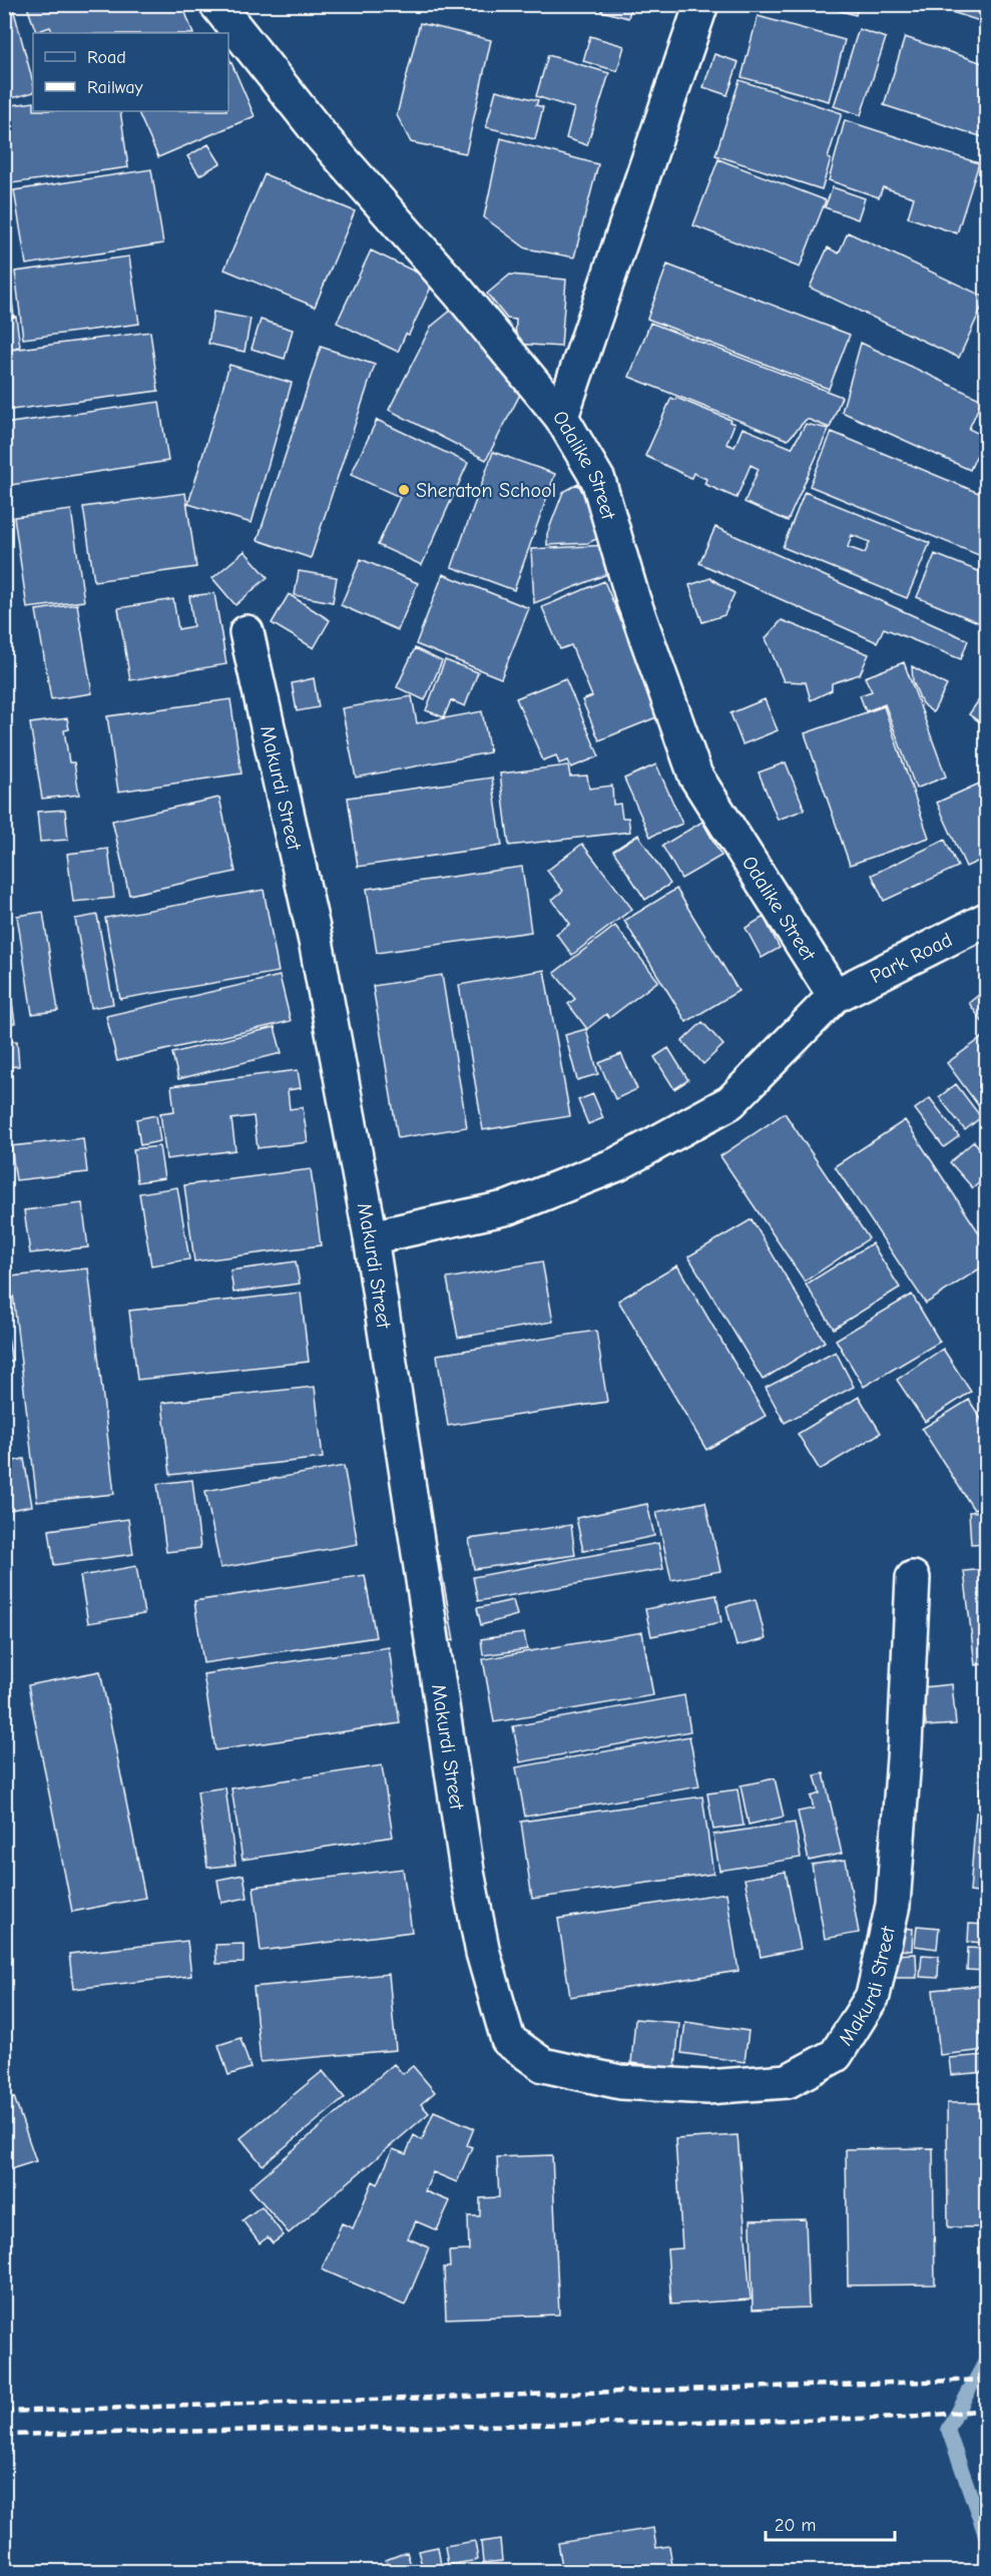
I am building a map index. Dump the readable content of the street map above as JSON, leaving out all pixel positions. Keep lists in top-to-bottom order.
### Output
{
  "streets": {
    "street": ["Odalike Street", "Makurdi Street", "Park Road"]
  },
  "crossings": [
    ["Odalike Street", "Park Road"],
    ["Makurdi Street", "Park Road"]
  ],
  "places": ["Sheraton School"],
  "legend": ["Road", "Railway"],
  "scale_bar": "20 m"
}
